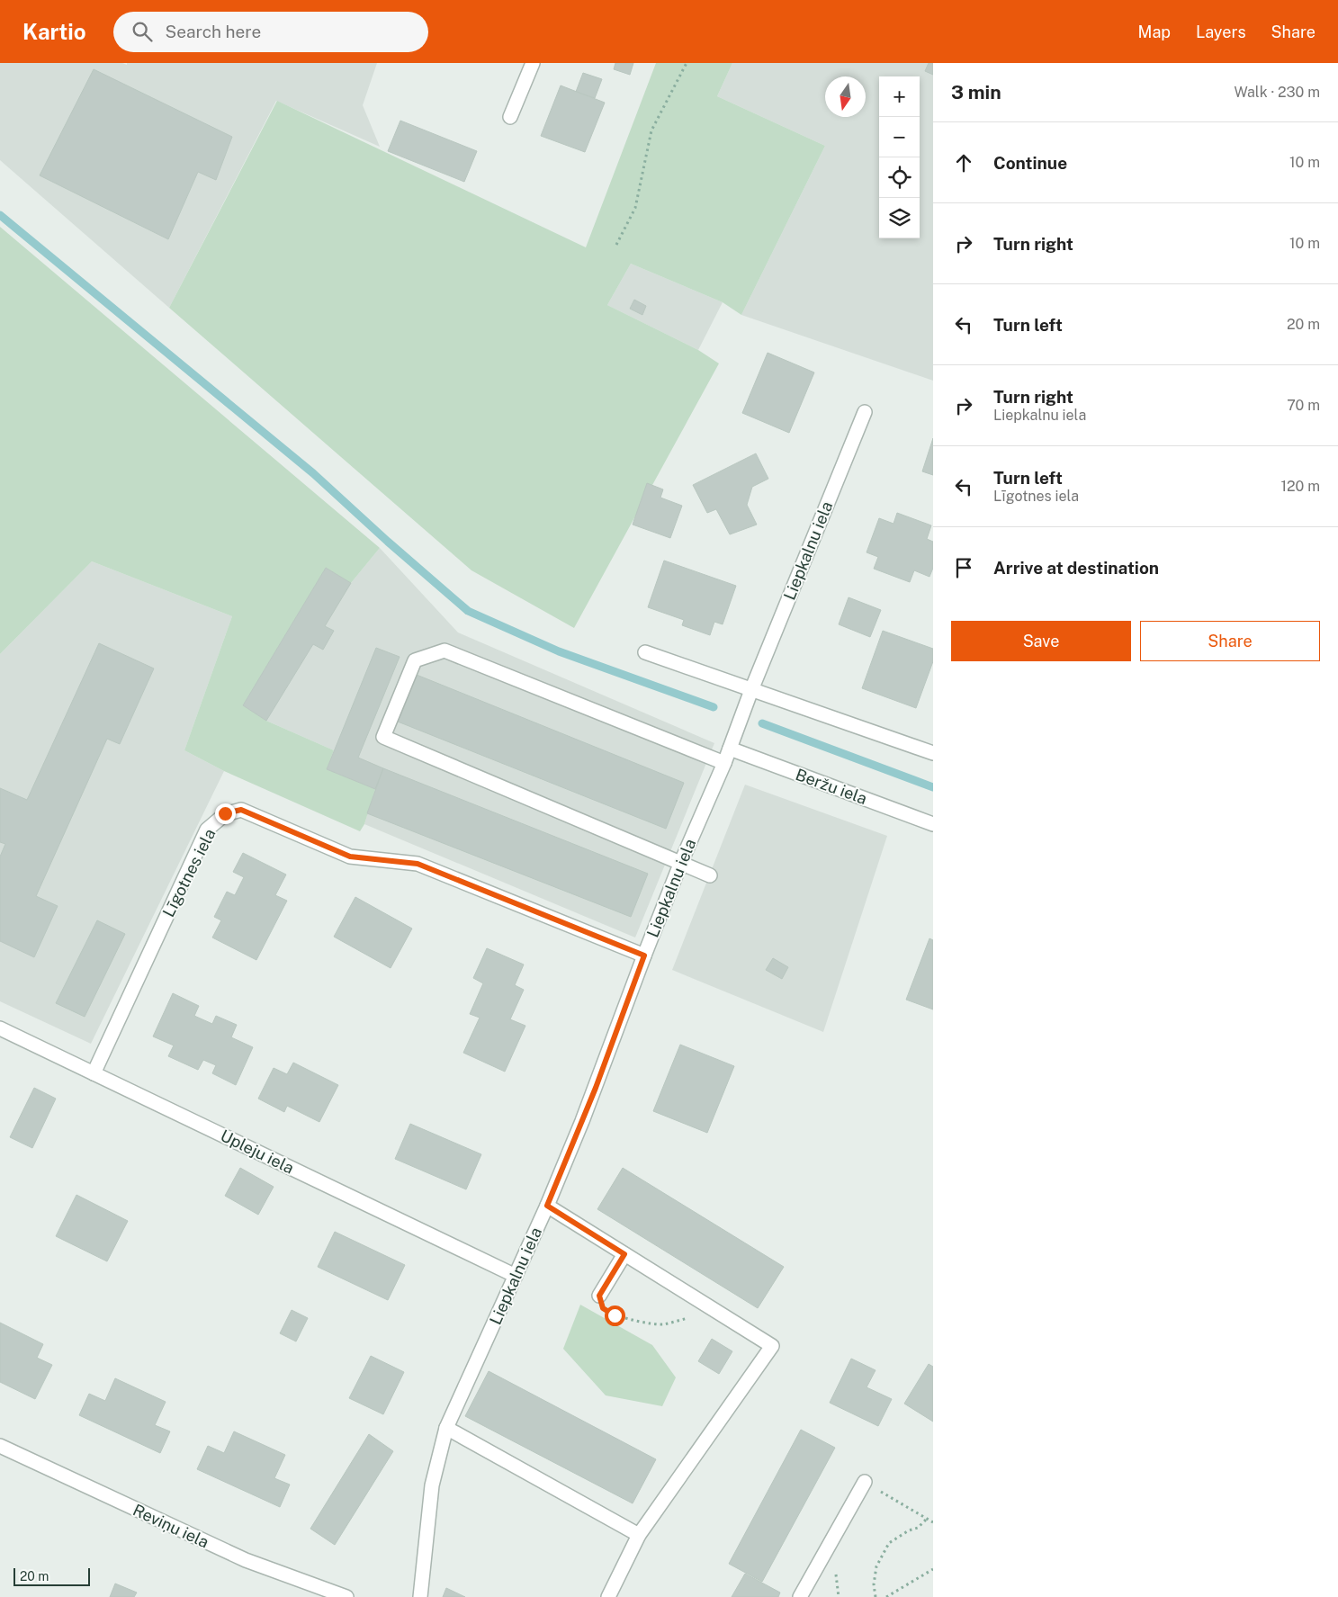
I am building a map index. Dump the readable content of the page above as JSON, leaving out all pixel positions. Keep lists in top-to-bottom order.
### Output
{
  "streets": {
    "street": [
      "Liepkalnu iela",
      "Beržu iela",
      "Līgotnes iela",
      "Upleju iela",
      "Reviņu iela"
    ]
  },
  "crossings": [
    ["Liepkalnu iela", "Beržu iela"],
    ["Liepkalnu iela", "Līgotnes iela"],
    ["Liepkalnu iela", "Upleju iela"],
    ["Līgotnes iela", "Upleju iela"]
  ],
  "scale_bar": "20 m",
  "north": "bottom",
  "page": {
    "header": "Kartio",
    "search": "Search here",
    "nav": ["Map", "Layers", "Share"],
    "heading": ["3 min", "Walk · 230 m"],
    "map_buttons": ["+", "−"],
    "list": [
      ["Continue", "10 m"],
      ["Turn right", "10 m"],
      ["Turn left", "20 m"],
      ["Turn right", "Liepkalnu iela", "70 m"],
      ["Turn left", "Līgotnes iela", "120 m"],
      "Arrive at destination"
    ],
    "buttons": ["Save", "Share"],
    "scale": "20 m"
  }
}
